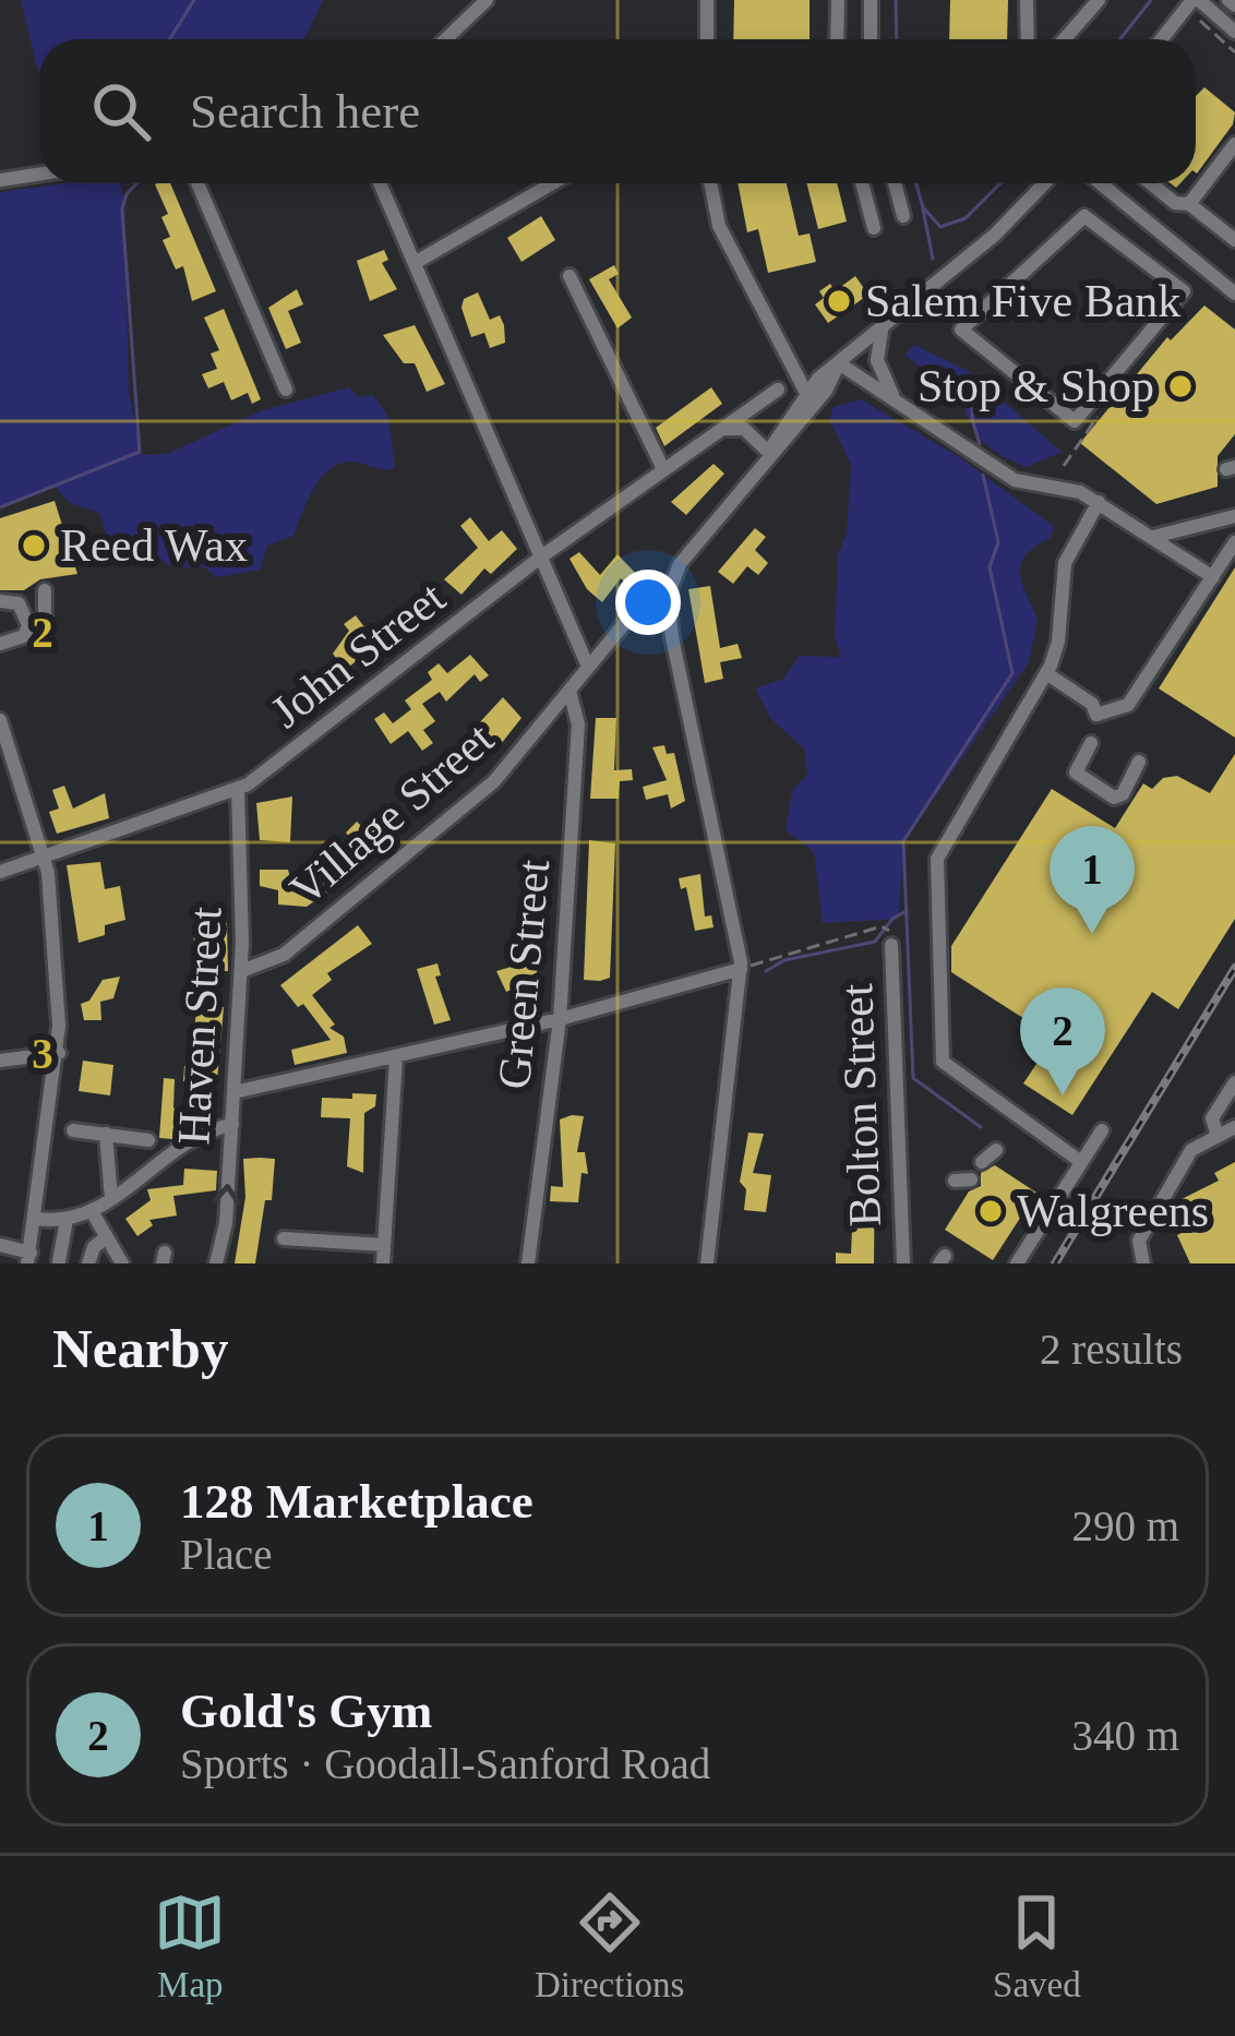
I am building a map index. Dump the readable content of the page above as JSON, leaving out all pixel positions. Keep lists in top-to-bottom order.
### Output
{
  "streets": {
    "street": [
      "John Street",
      "Village Street",
      "Green Street",
      "Haven Street",
      "Bolton Street"
    ]
  },
  "crossings": [
    ["John Street", "Haven Street"],
    ["Village Street", "Green Street"],
    ["Village Street", "Haven Street"]
  ],
  "places": [
    "Salem Five Bank",
    "Stop & Shop",
    "Reed Wax",
    "Walgreens"
  ],
  "page": {
    "search": "Search here",
    "pins": ["1", "2"],
    "heading": ["Nearby", "2 results"],
    "list": [
      {
        "mark": "1",
        "name": "128 Marketplace",
        "note": "Place",
        "value": "290 m"
      },
      {
        "mark": "2",
        "name": "Gold's Gym",
        "note": "Sports · Goodall-Sanford Road",
        "value": "340 m"
      }
    ],
    "nav": ["Map", "Directions", "Saved"]
  },
  "grid": {
    "rows": ["2", "3"]
  }
}
